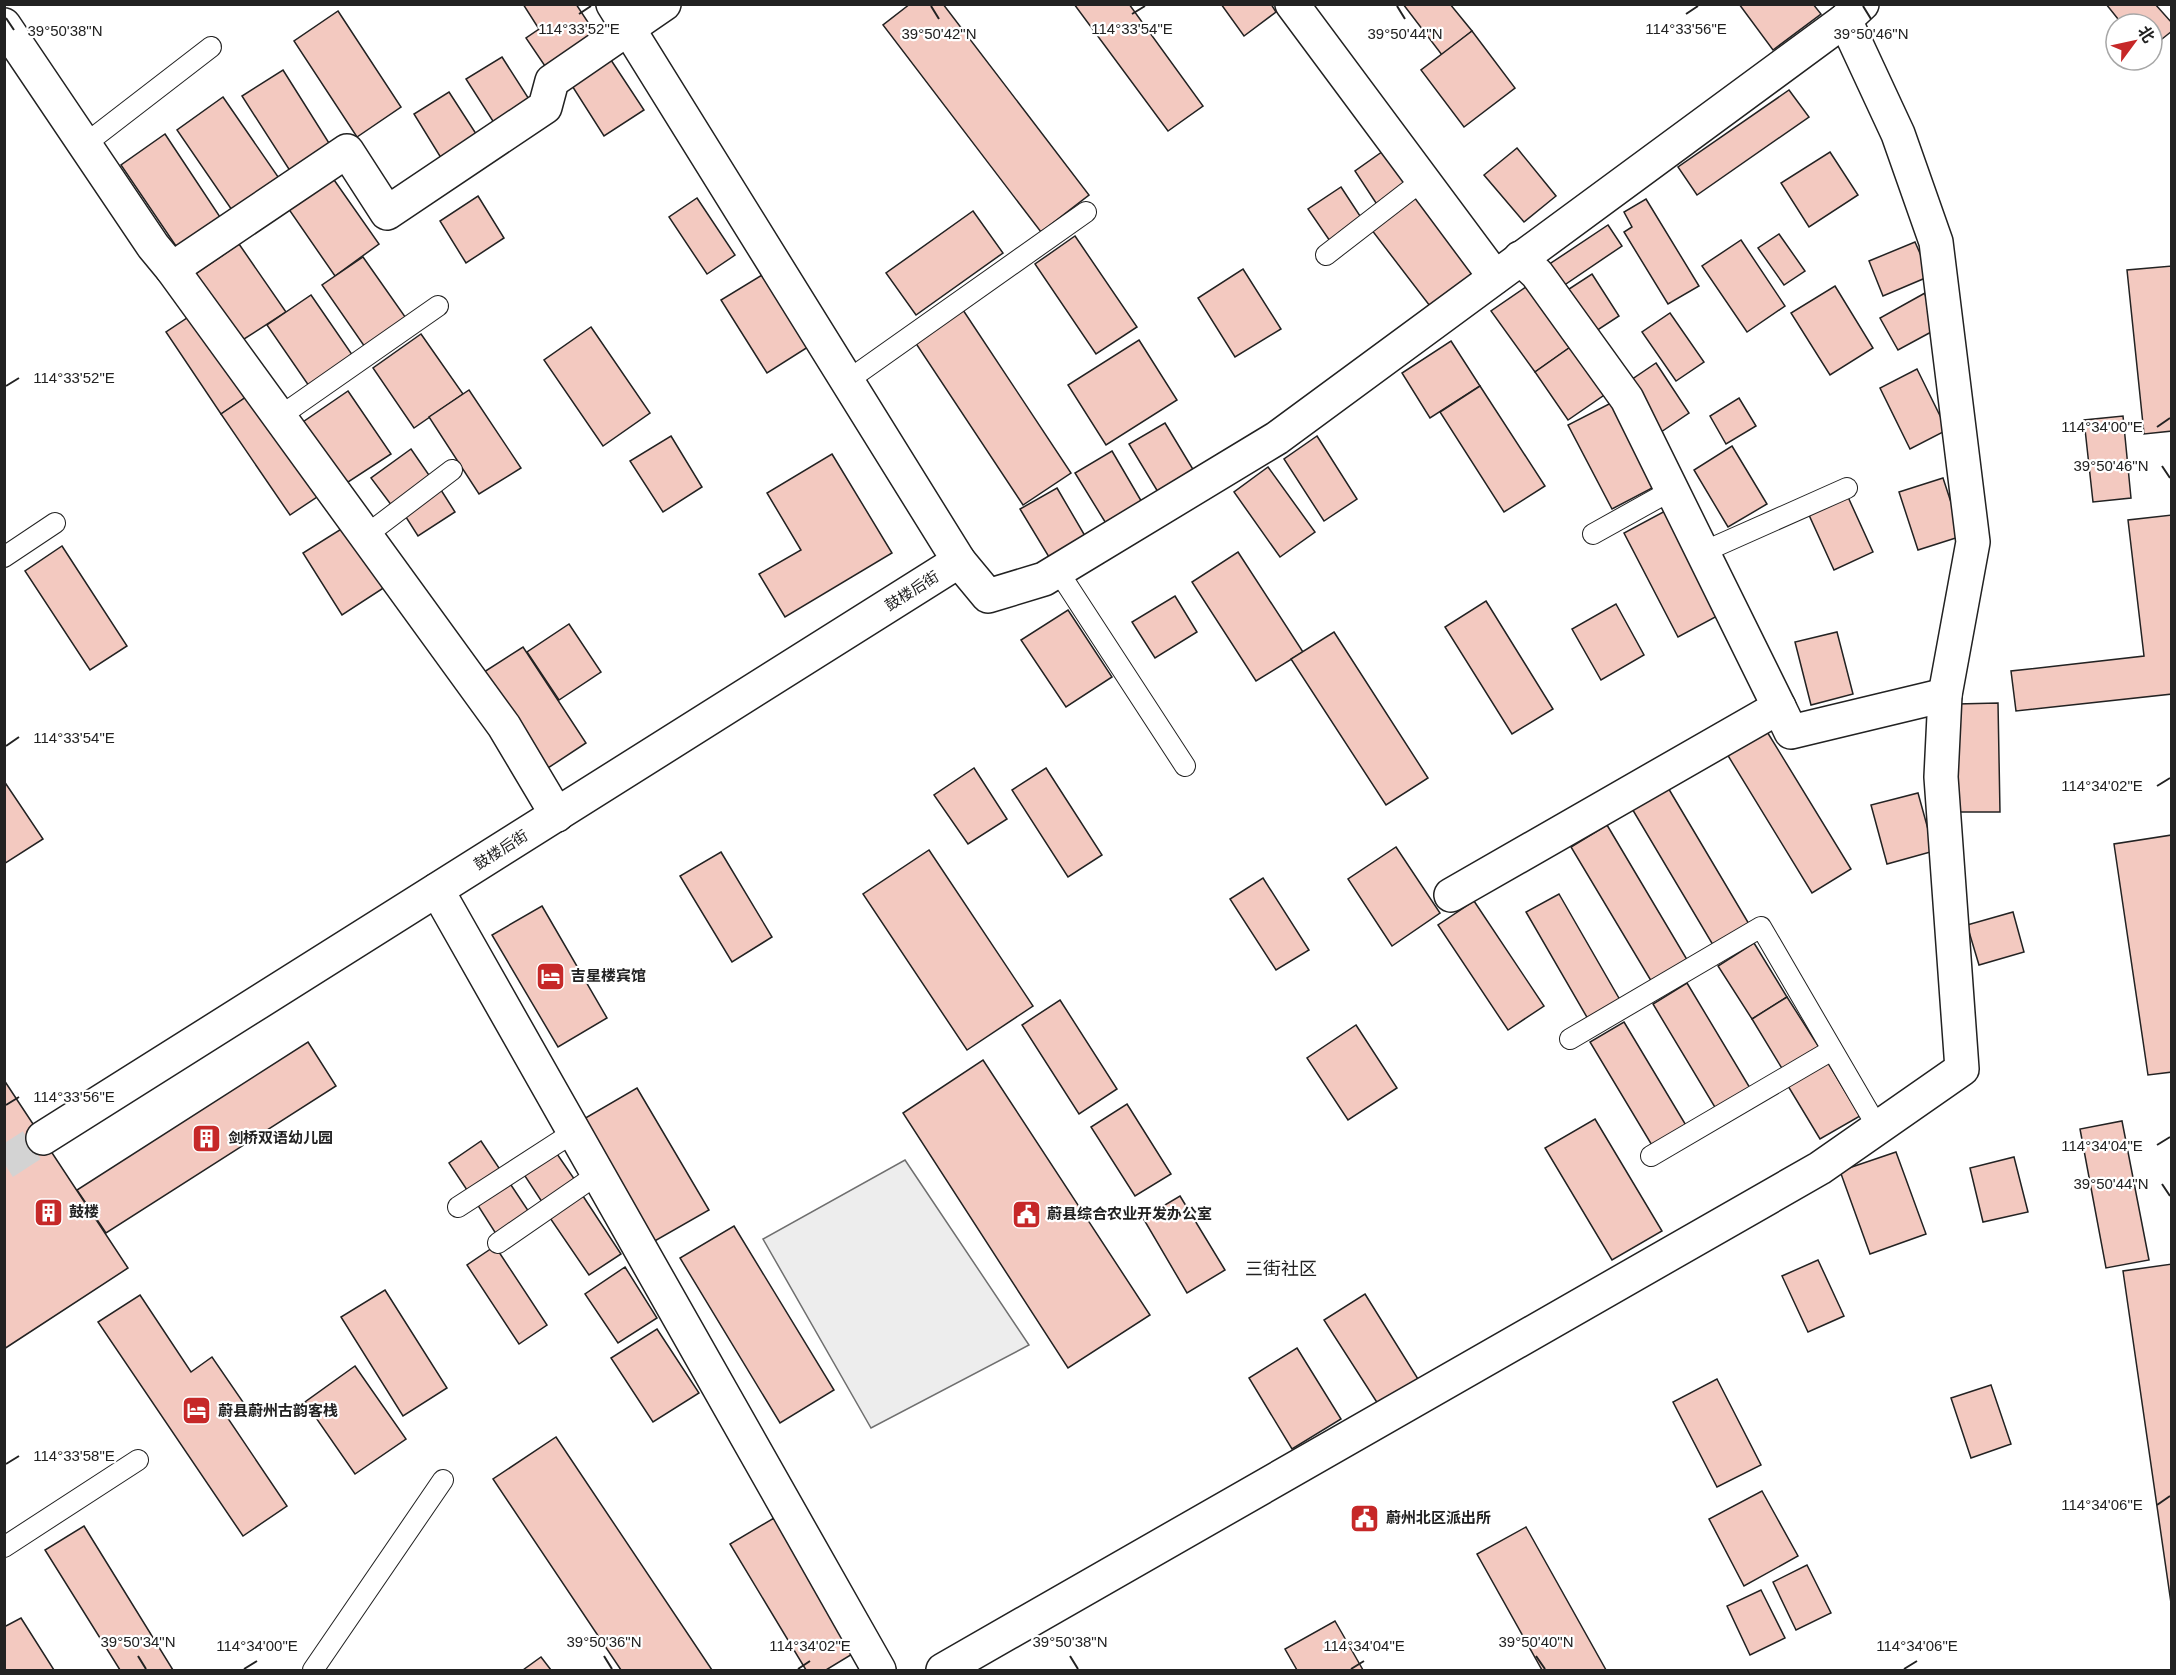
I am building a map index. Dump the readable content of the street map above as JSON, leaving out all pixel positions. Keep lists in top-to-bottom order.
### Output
{
  "streets": {
    "street": ["鼓楼后街"]
  },
  "districts": ["三街社区"],
  "places": {
    "hotel": ["吉星楼宾馆", "蔚县蔚州古韵客栈"],
    "building": ["剑桥双语幼儿园", "鼓楼"],
    "public building": ["蔚县综合农业开发办公室", "蔚州北区派出所"]
  },
  "north": "top right",
  "coordinates": [
    "114°33'52\"E",
    "114°33'54\"E",
    "114°33'56\"E",
    "39°50'38\"N",
    "39°50'46\"N",
    "39°50'42\"N",
    "39°50'44\"N",
    "114°34'00\"E",
    "114°34'02\"E",
    "114°34'04\"E",
    "114°33'58\"E",
    "114°34'06\"E",
    "39°50'34\"N",
    "39°50'36\"N",
    "39°50'40\"N"
  ]
}
